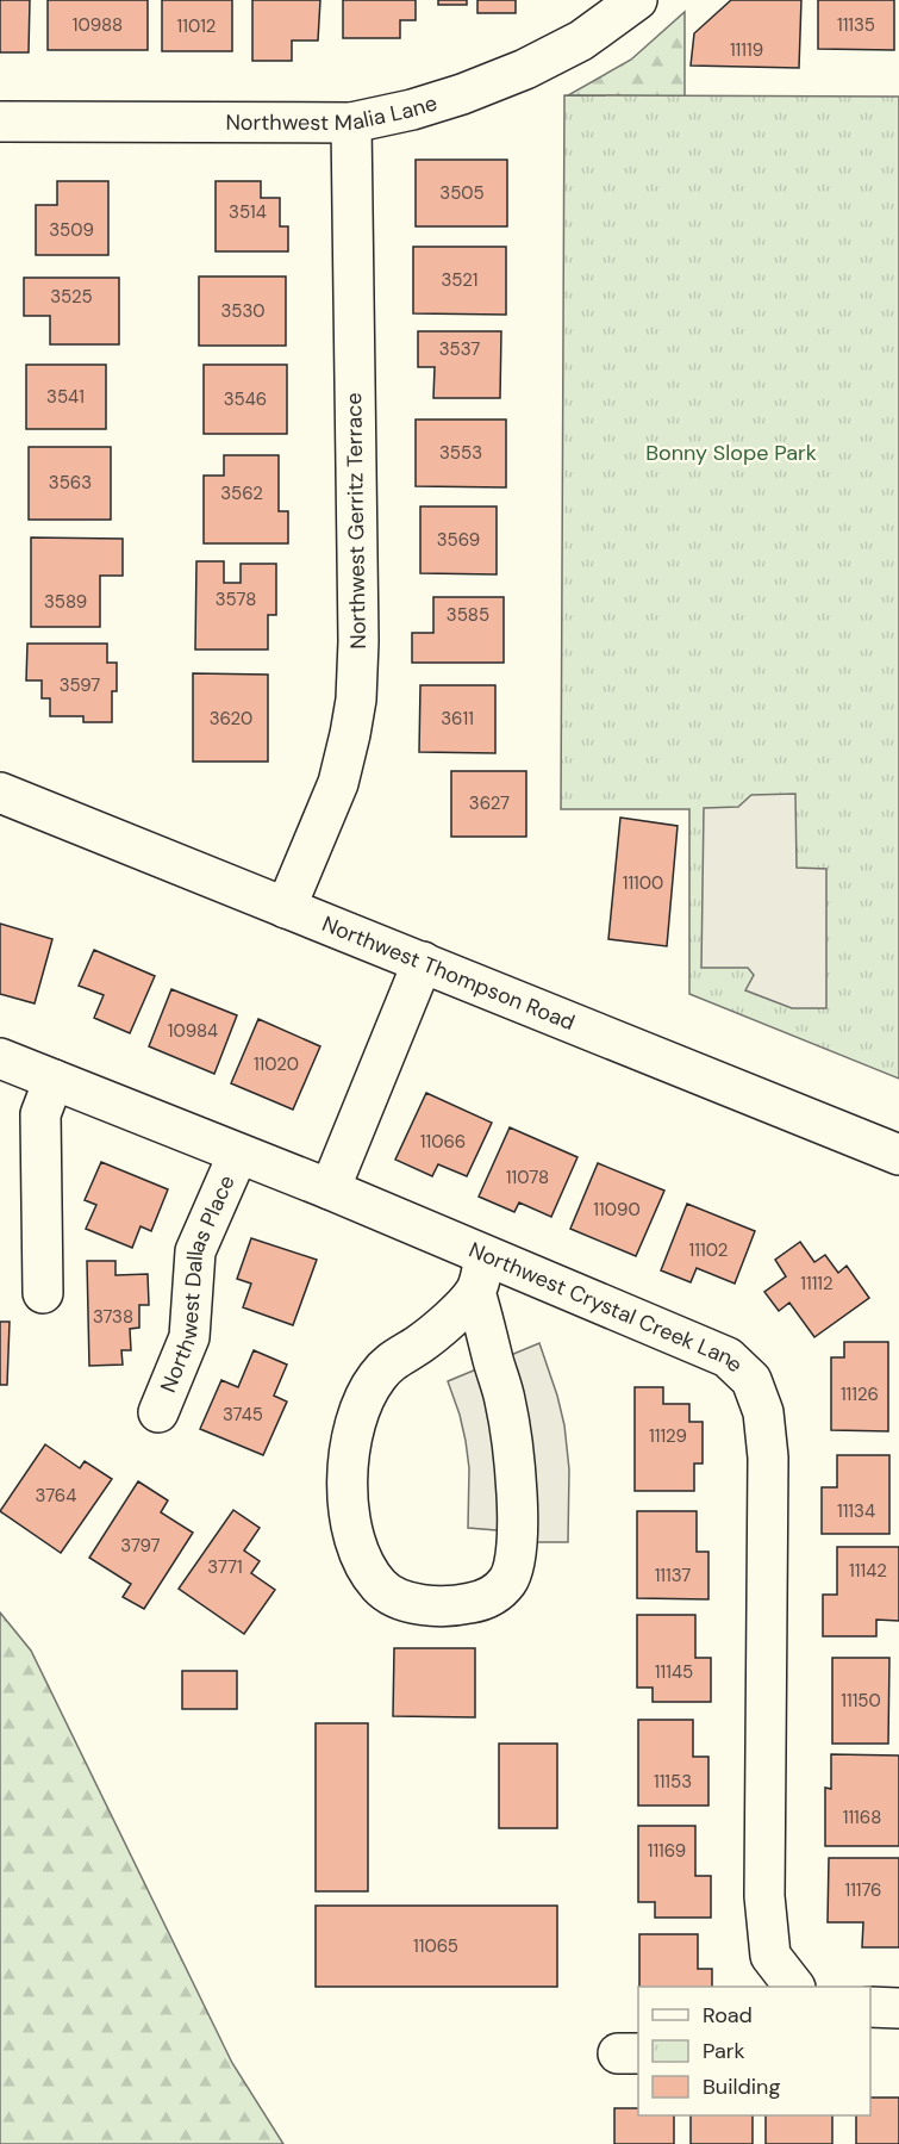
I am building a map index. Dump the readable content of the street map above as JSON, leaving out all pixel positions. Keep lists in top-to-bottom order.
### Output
{
  "streets": {
    "street": [
      "Northwest Malia Lane",
      "Northwest Gerritz Terrace",
      "Northwest Thompson Road",
      "Northwest Dallas Place",
      "Northwest Crystal Creek Lane"
    ]
  },
  "crossings": [
    ["Northwest Malia Lane", "Northwest Gerritz Terrace"],
    ["Northwest Gerritz Terrace", "Northwest Thompson Road"],
    ["Northwest Dallas Place", "Northwest Crystal Creek Lane"]
  ],
  "parks": ["Bonny Slope Park"],
  "house_numbers": [
    "10988",
    "11135",
    "11012",
    "11119",
    "3505",
    "3514",
    "3509",
    "3521",
    "3525",
    "3530",
    "3537",
    "3541",
    "3546",
    "3553",
    "3563",
    "3562",
    "3569",
    "3578",
    "3589",
    "3585",
    "3597",
    "3620",
    "3611",
    "3627",
    "11100",
    "10984",
    "11020",
    "11066",
    "11078",
    "11090",
    "11102",
    "11112",
    "3738",
    "11126",
    "3745",
    "11129",
    "3764",
    "11134",
    "3797",
    "3771",
    "11142",
    "11137",
    "11145",
    "11150",
    "11153",
    "11168",
    "11169",
    "11176",
    "11065"
  ],
  "legend": ["Road", "Park", "Building"]
}
